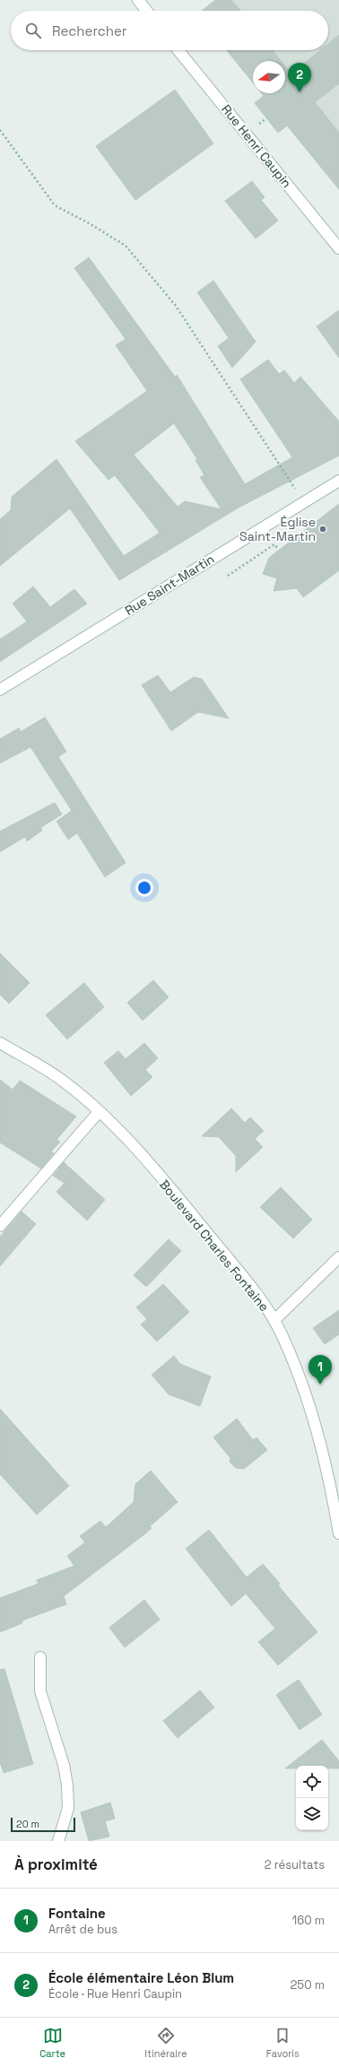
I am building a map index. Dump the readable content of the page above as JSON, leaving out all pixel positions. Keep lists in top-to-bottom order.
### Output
{
  "streets": {
    "street": ["Rue Henri Caupin", "Rue Saint-Martin", "Boulevard Charles Fontaine"]
  },
  "places": ["Église Saint-Martin"],
  "scale_bar": "20 m",
  "north": "left",
  "page": {
    "search": "Rechercher",
    "pins": ["2", "1"],
    "scale": "20 m",
    "heading": ["À proximité", "2 résultats"],
    "list": [
      {
        "mark": "1",
        "name": "Fontaine",
        "note": "Arrêt de bus",
        "value": "160 m"
      },
      {
        "mark": "2",
        "name": "École élémentaire Léon Blum",
        "note": "École · Rue Henri Caupin",
        "value": "250 m"
      }
    ],
    "nav": ["Carte", "Itinéraire", "Favoris"]
  }
}
